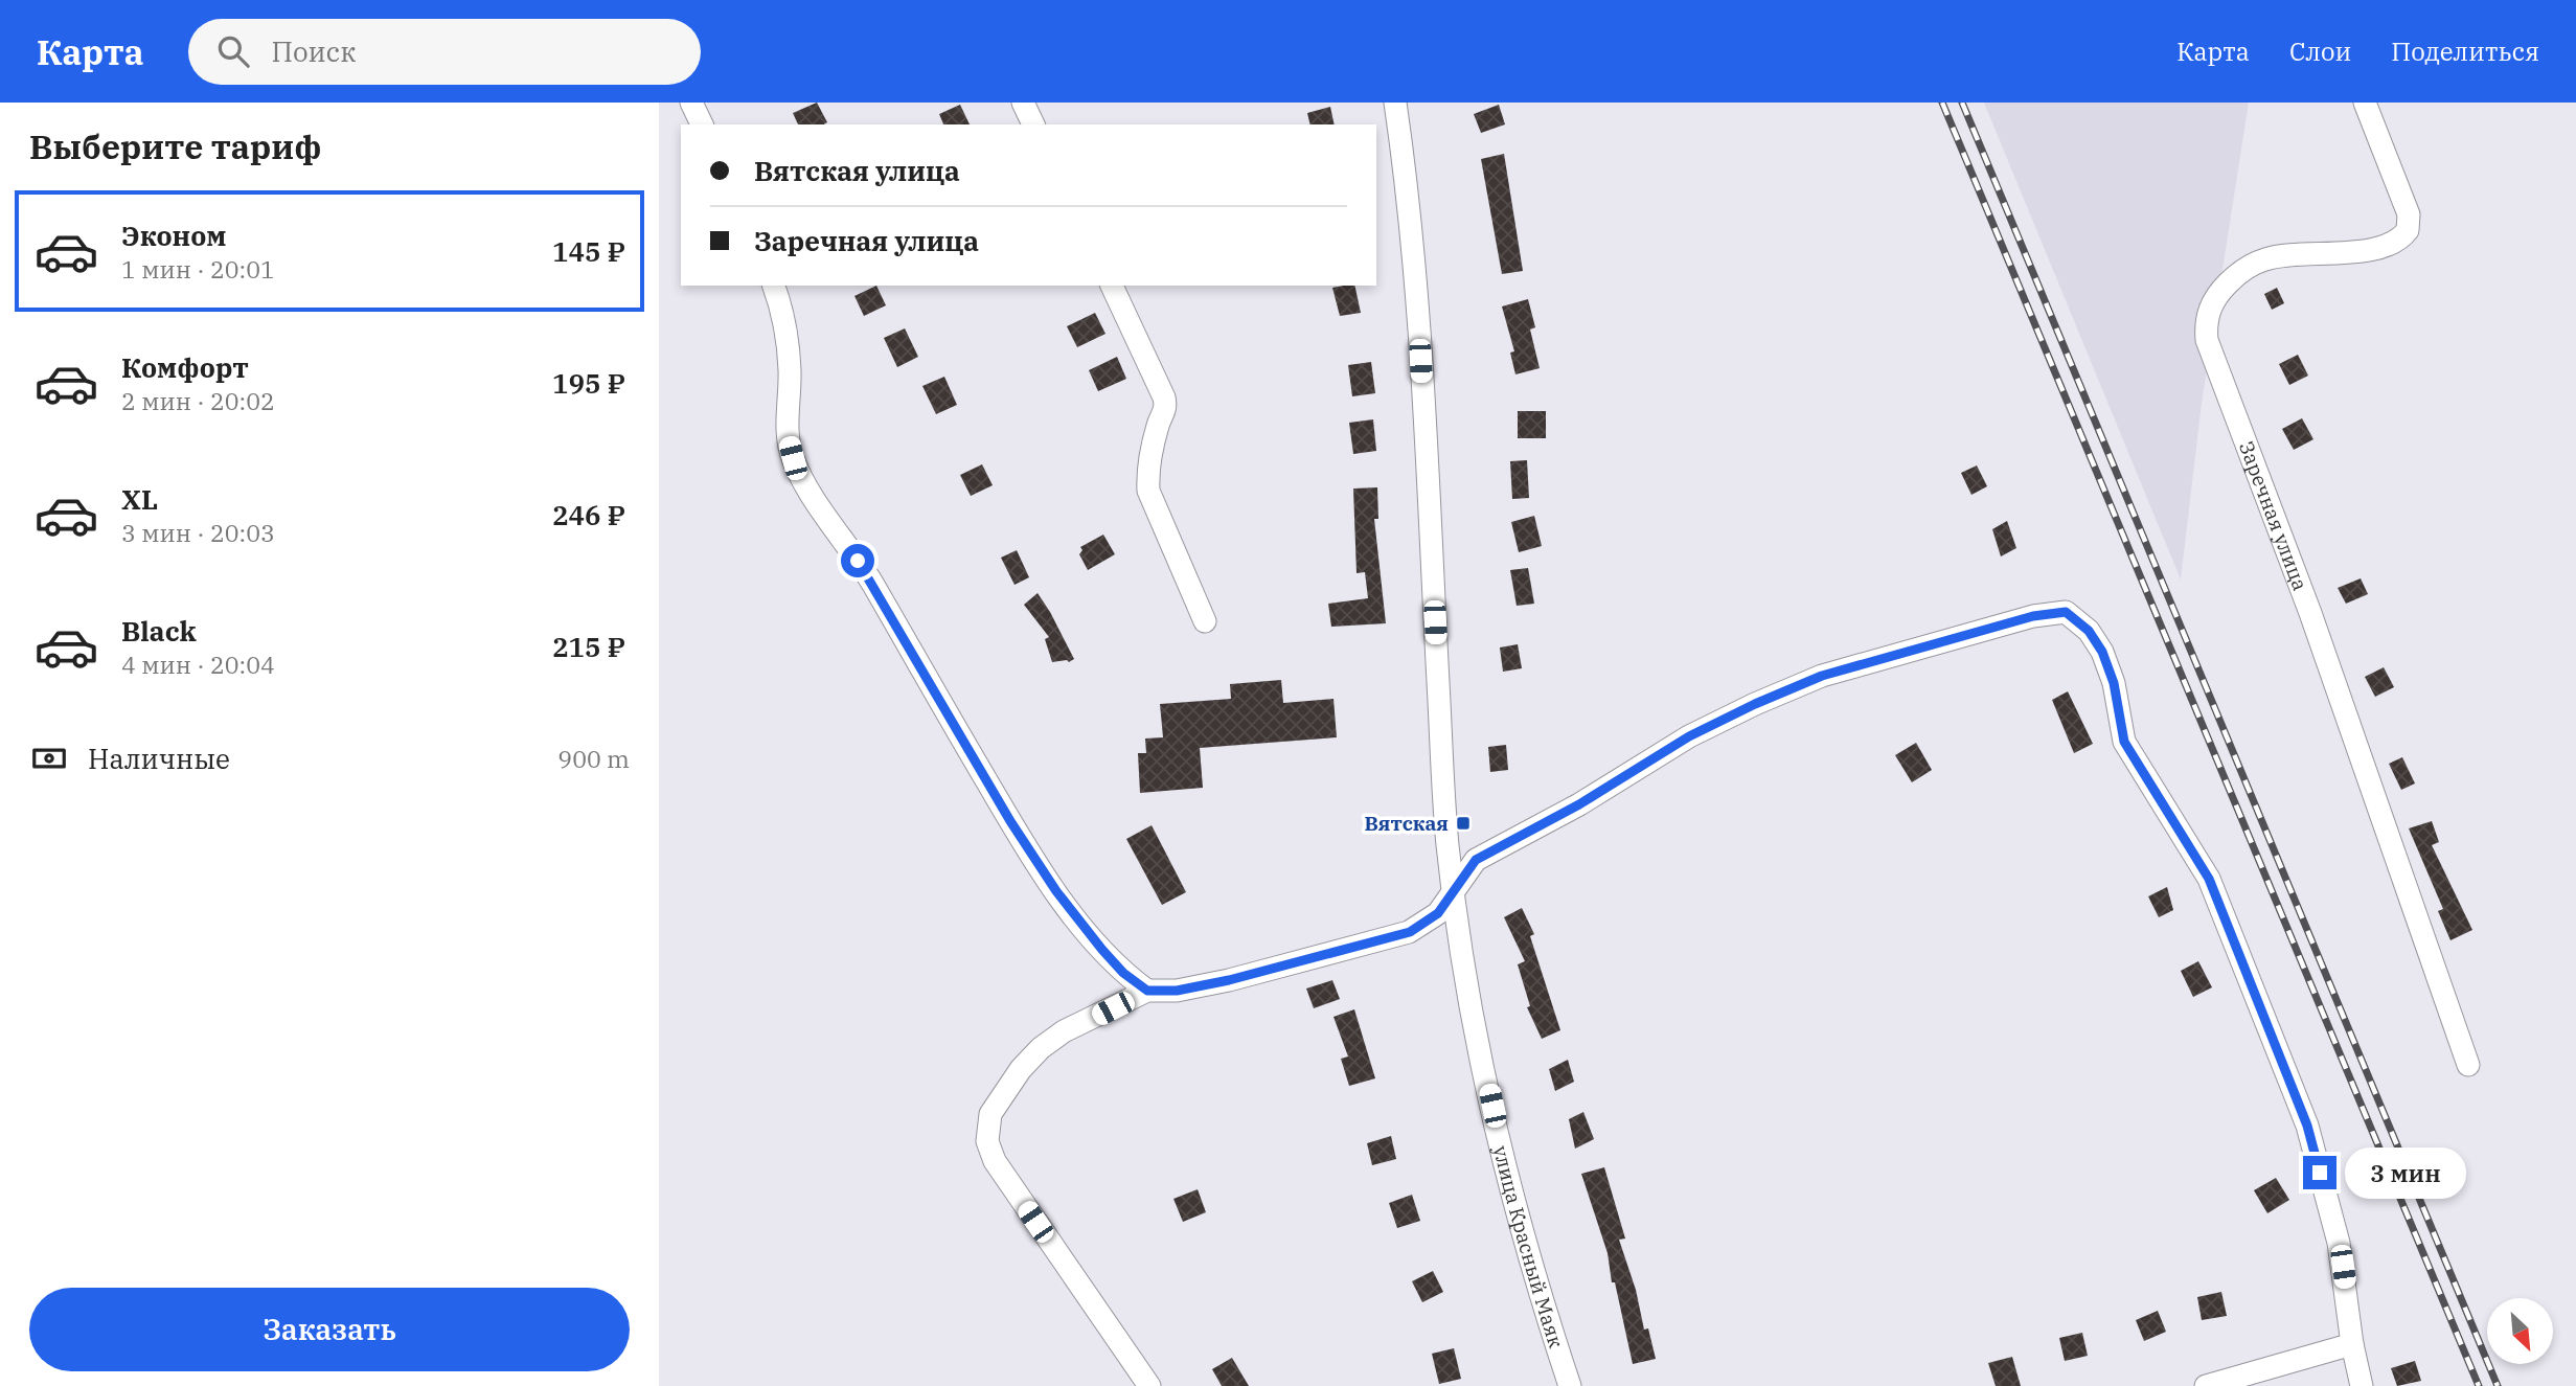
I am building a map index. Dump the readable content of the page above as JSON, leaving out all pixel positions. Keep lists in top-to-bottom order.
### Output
{
  "streets": {
    "street": ["Заречная улица", "улица Красный Маяк"]
  },
  "places": {
    "transit": ["Вятская"]
  },
  "north": "bottom right",
  "page": {
    "header": "Карта",
    "search": "Поиск",
    "nav": ["Карта", "Слои", "Поделиться"],
    "heading": "Выберите тариф",
    "banner": ["Вятская улица", "Заречная улица"],
    "list": [
      {
        "name": "Эконом",
        "note": "1 мин · 20:01",
        "value": "145 ₽"
      },
      {
        "name": "Комфорт",
        "note": "2 мин · 20:02",
        "value": "195 ₽"
      },
      {
        "name": "XL",
        "note": "3 мин · 20:03",
        "value": "246 ₽"
      },
      {
        "name": "Black",
        "note": "4 мин · 20:04",
        "value": "215 ₽"
      }
    ],
    "pay": ["Наличные", "900 m"],
    "bubble": "3 мин",
    "buttons": "Заказать"
  }
}
